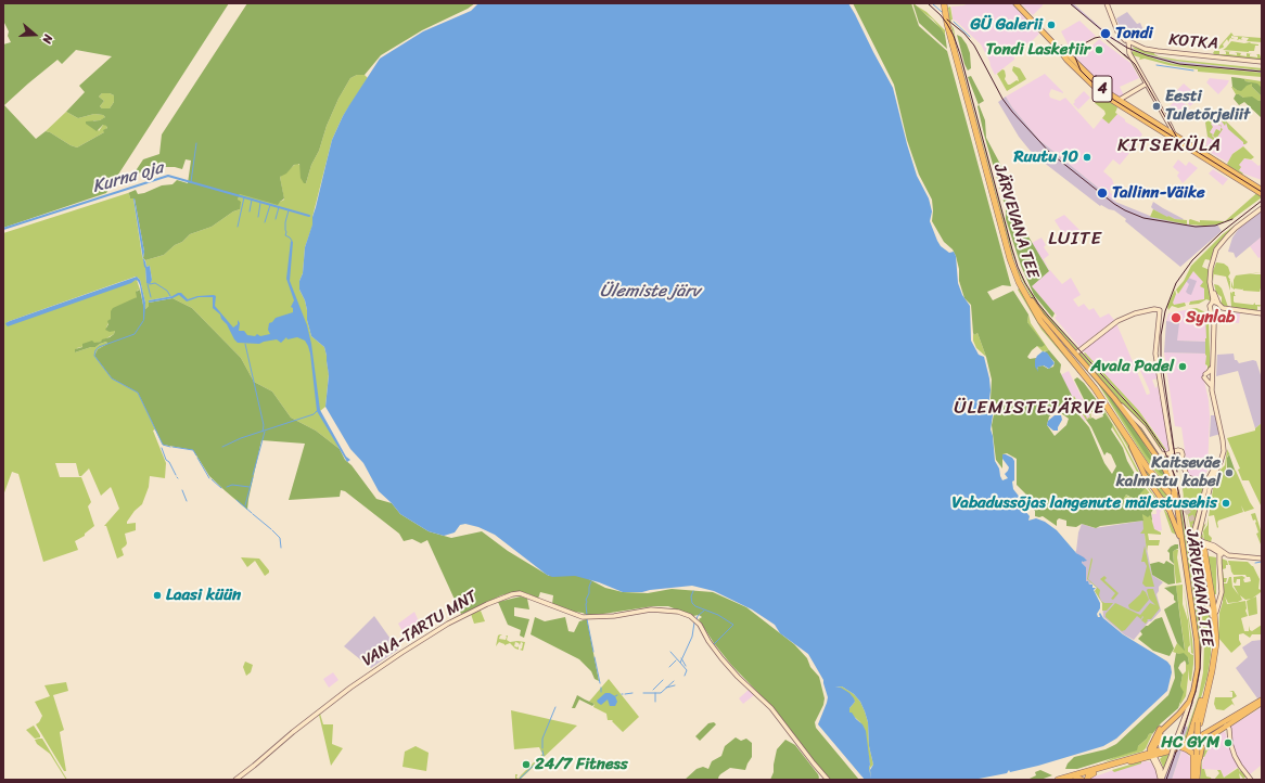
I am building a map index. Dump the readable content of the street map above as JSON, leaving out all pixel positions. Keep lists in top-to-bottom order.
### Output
{
  "streets": {
    "highway": ["JÄRVEVANA TEE"],
    "main road": ["4"],
    "street": ["KOTKA", "VANA-TARTU MNT"]
  },
  "districts": ["KITSEKÜLA", "LUITE", "ÜLEMISTEJÄRVE"],
  "water": ["Kurna oja", "Ülemiste järv"],
  "places": [
    "GÜ Galerii",
    "Tondi",
    "Tondi Lasketiir",
    "Eesti Tuletõrjeliit",
    "Ruutu 10",
    "Tallinn-Väike",
    "Synlab",
    "Avala Padel",
    "Kaitseväe kalmistu kabel",
    "Vabadussõjas langenute mälestusehis",
    "Laasi küün",
    "HC GYM",
    "24/7 Fitness"
  ],
  "north": "right"
}
